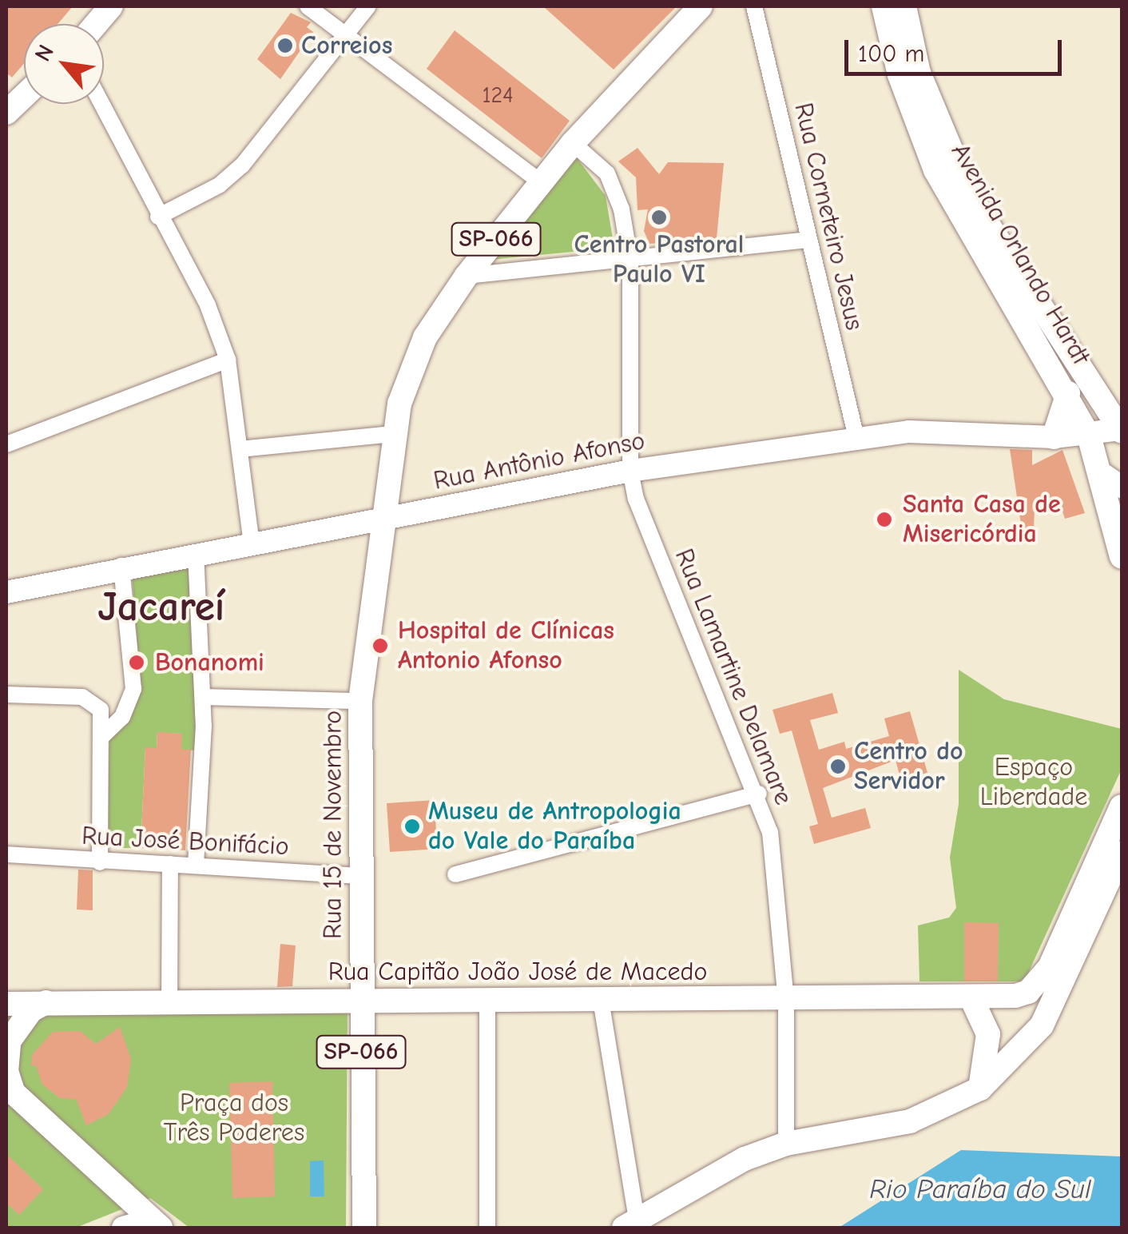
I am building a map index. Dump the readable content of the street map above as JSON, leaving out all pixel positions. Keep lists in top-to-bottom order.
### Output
{
  "streets": {
    "main road": [
      "SP-066",
      "Avenida Orlando Hardt",
      "Rua 15 de Novembro",
      "Rua Capitão João José de Macedo"
    ],
    "street": [
      "Rua Corneteiro Jesus",
      "Rua Antônio Afonso",
      "Rua Lamartine Delamare",
      "Rua José Bonifácio"
    ]
  },
  "crossings": [
    ["Rua Corneteiro Jesus", "Rua Antônio Afonso"],
    ["SP-066", "Rua Antônio Afonso"],
    ["SP-066", "Rua Lamartine Delamare"],
    ["SP-066", "Rua 15 de Novembro"],
    ["Avenida Orlando Hardt", "Rua Antônio Afonso"],
    ["Rua Antônio Afonso", "Rua Lamartine Delamare"],
    ["Rua Antônio Afonso", "Rua 15 de Novembro"],
    ["Rua Lamartine Delamare", "Rua Capitão João José de Macedo"],
    ["Rua 15 de Novembro", "Rua José Bonifácio"],
    ["Rua 15 de Novembro", "Rua Capitão João José de Macedo"]
  ],
  "districts": ["Jacareí"],
  "water": ["Rio Paraíba do Sul"],
  "parks": ["Espaço Liberdade", "Praça dos Três Poderes"],
  "places": [
    "Correios",
    "Centro Pastoral Paulo VI",
    "Santa Casa de Misericórdia",
    "Hospital de Clínicas Antonio Afonso",
    "Bonanomi",
    "Centro do Servidor",
    "Museu de Antropologia do Vale do Paraíba"
  ],
  "house_numbers": ["124"],
  "scale_bar": "100 m",
  "north": "top left"
}
